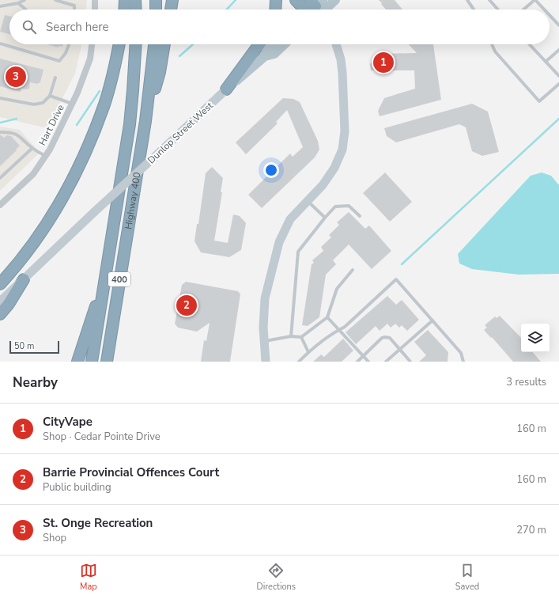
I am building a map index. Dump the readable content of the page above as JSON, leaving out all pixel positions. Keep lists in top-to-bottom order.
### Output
{
  "streets": {
    "highway": ["Highway 400", "400"],
    "main road": ["Dunlop Street West"],
    "street": ["Hart Drive"]
  },
  "scale_bar": "50 m",
  "page": {
    "search": "Search here",
    "pins": ["1", "3", "2"],
    "scale": "50 m",
    "heading": ["Nearby", "3 results"],
    "list": [
      {
        "mark": "1",
        "name": "CityVape",
        "note": "Shop · Cedar Pointe Drive",
        "value": "160 m"
      },
      {
        "mark": "2",
        "name": "Barrie Provincial Offences Court",
        "note": "Public building",
        "value": "160 m"
      },
      {
        "mark": "3",
        "name": "St. Onge Recreation",
        "note": "Shop",
        "value": "270 m"
      }
    ],
    "nav": ["Map", "Directions", "Saved"]
  }
}
